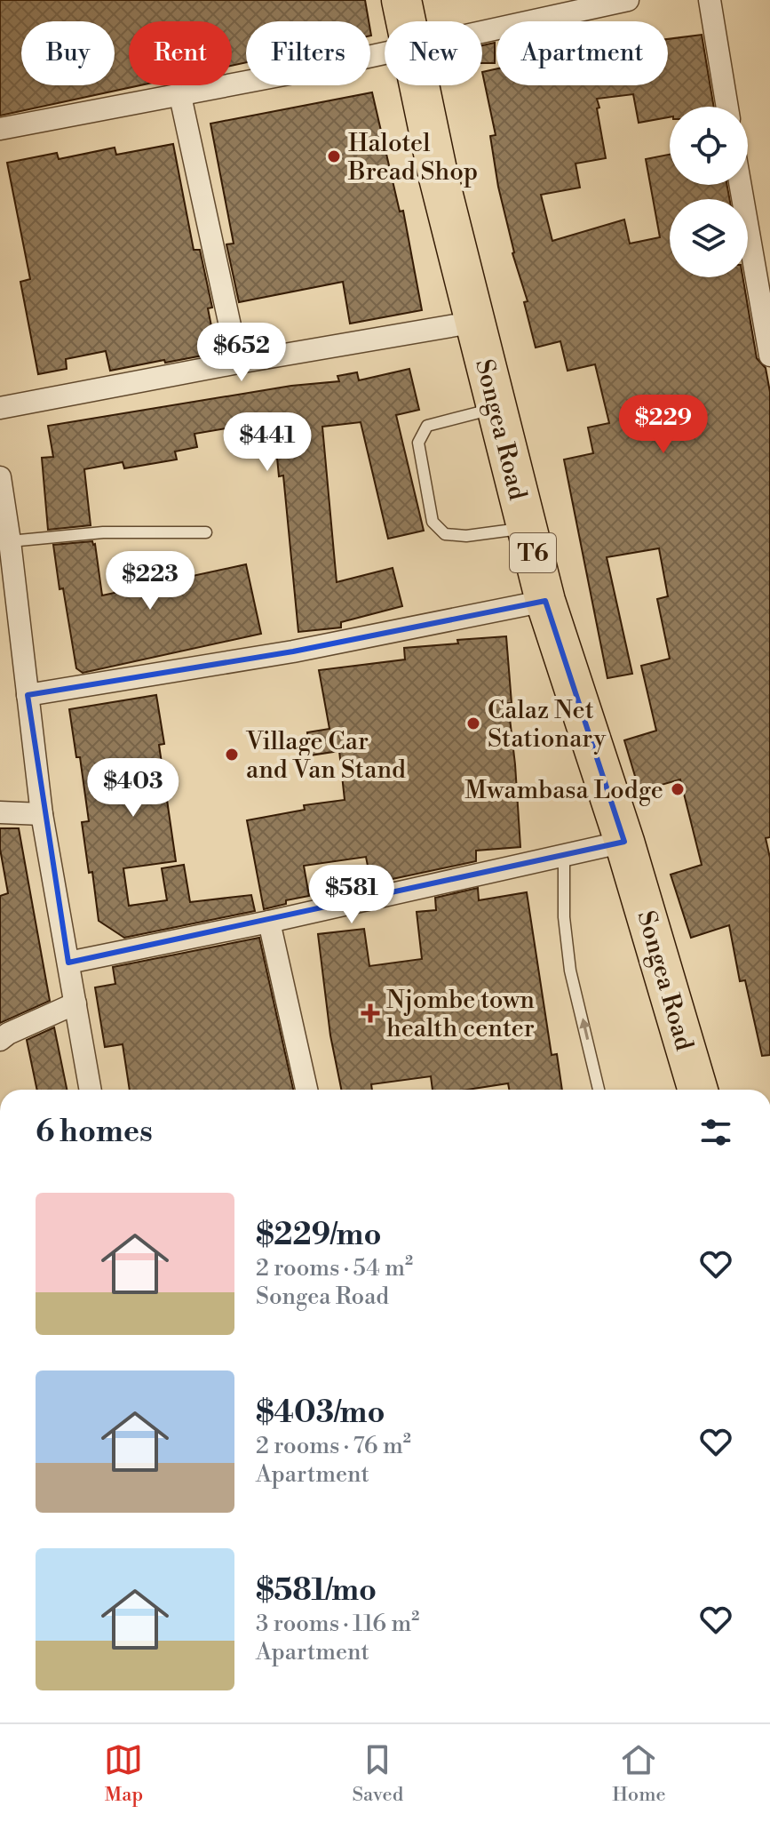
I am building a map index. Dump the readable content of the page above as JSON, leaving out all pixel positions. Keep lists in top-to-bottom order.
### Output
{
  "streets": {
    "highway": ["Songea Road", "T6"]
  },
  "places": {
    "other": [
      "Halotel Bread Shop",
      "Calaz Net Stationary",
      "Village Car and Van Stand",
      "Mwambasa Lodge"
    ],
    "health": ["Njombe town health center"]
  },
  "page": {
    "chip": [
      "Buy",
      "Rent",
      "Filters",
      "New",
      "Apartment"
    ],
    "price": [
      "$652",
      "$229",
      "$441",
      "$223",
      "$403",
      "$581"
    ],
    "heading": "6 homes",
    "list": [
      {
        "name": "$229/mo",
        "note": "2 rooms · 54 m² · Songea Road"
      },
      {
        "name": "$403/mo",
        "note": "2 rooms · 76 m² · Apartment"
      },
      {
        "name": "$581/mo",
        "note": "3 rooms · 116 m² · Apartment"
      }
    ],
    "tabs": ["Map", "Saved", "Home"]
  }
}
